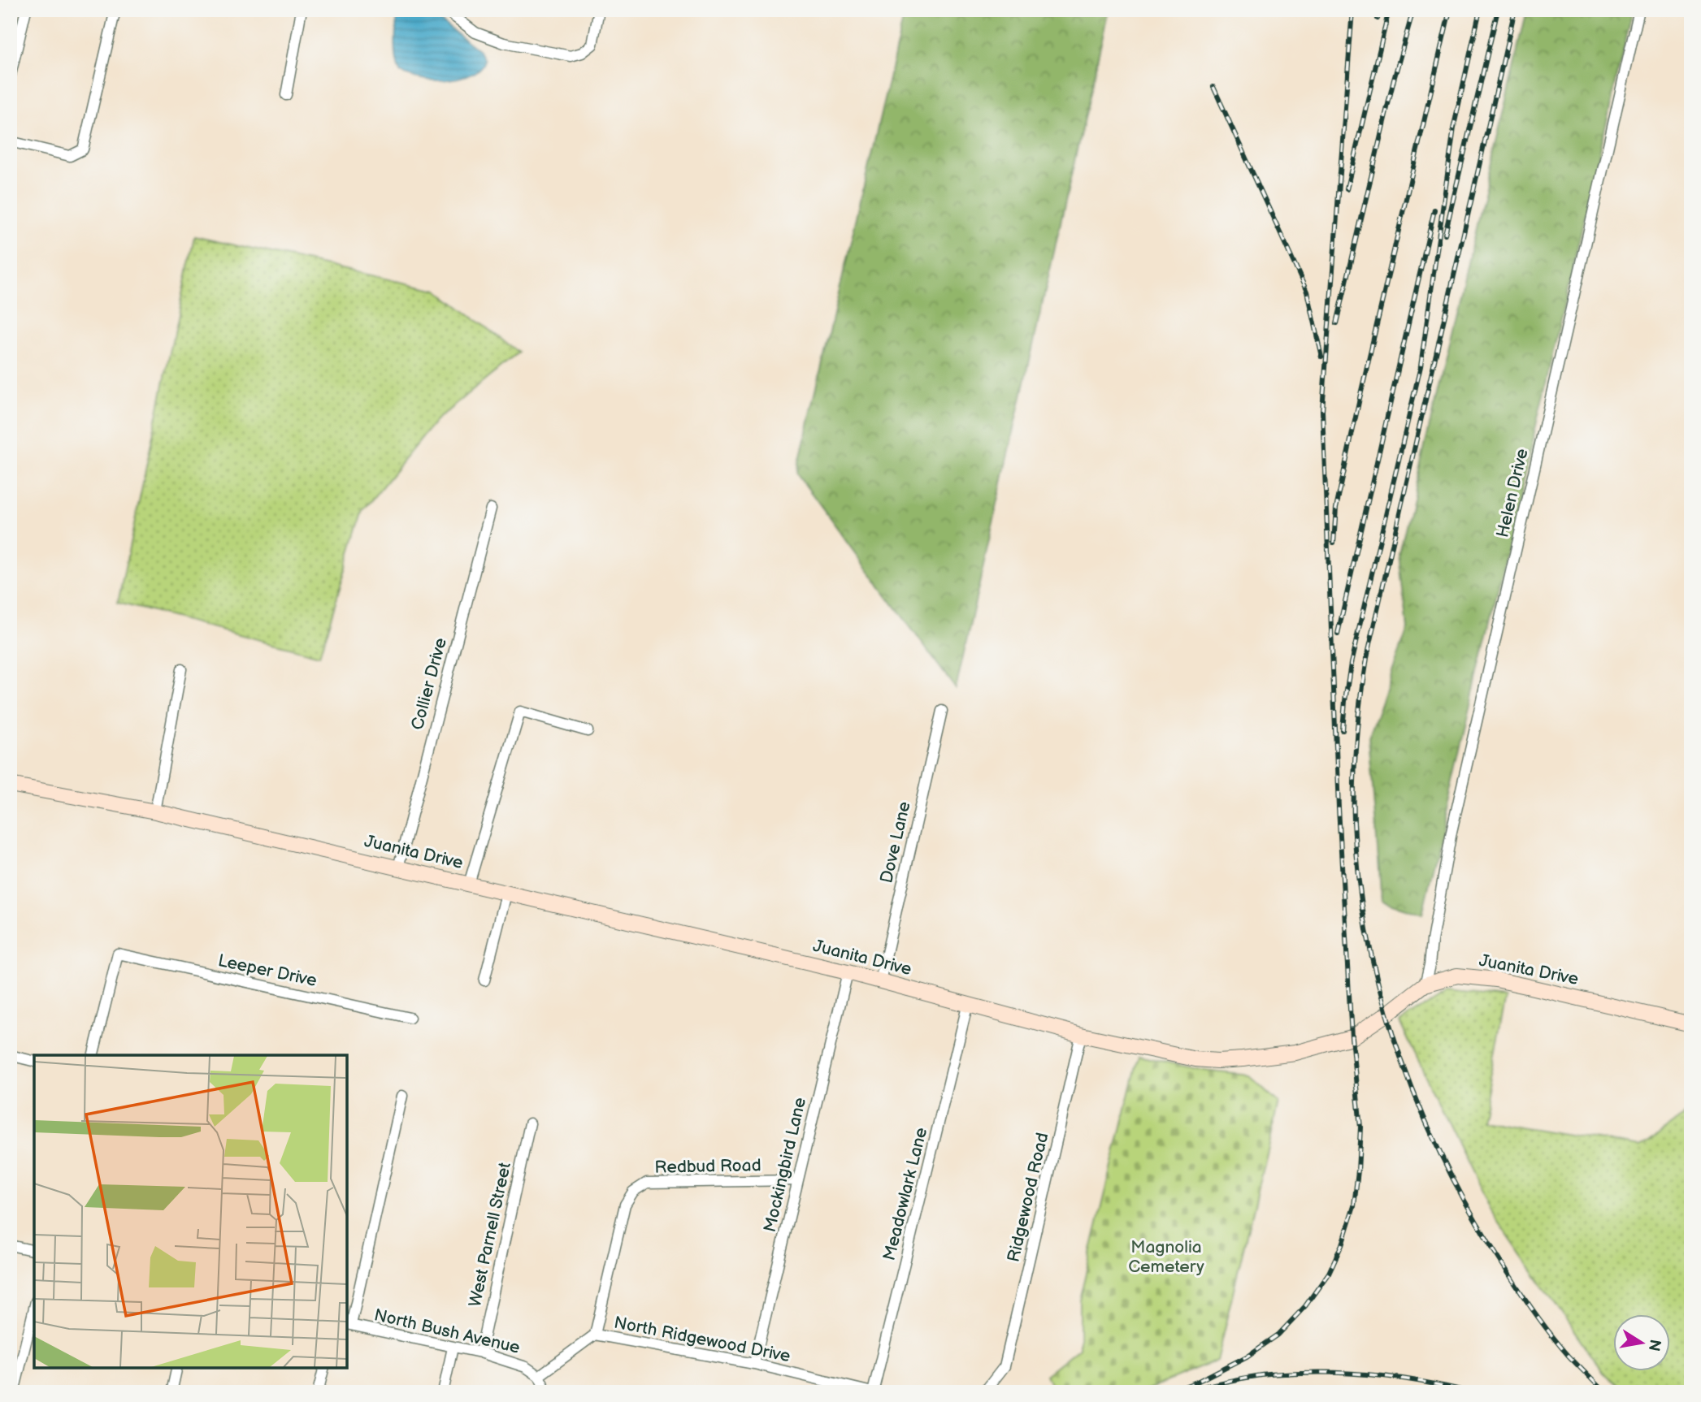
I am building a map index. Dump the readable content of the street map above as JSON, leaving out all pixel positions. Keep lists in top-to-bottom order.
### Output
{
  "streets": {
    "street": [
      "Helen Drive",
      "Collier Drive",
      "Dove Lane",
      "Juanita Drive",
      "Leeper Drive",
      "Mockingbird Lane",
      "Redbud Road",
      "Meadowlark Lane",
      "Ridgewood Road",
      "West Parnell Street",
      "North Bush Avenue",
      "North Ridgewood Drive"
    ]
  },
  "crossings": [
    ["Helen Drive", "Juanita Drive"],
    ["Collier Drive", "Juanita Drive"],
    ["Dove Lane", "Juanita Drive"],
    ["Juanita Drive", "Mockingbird Lane"],
    ["Juanita Drive", "Meadowlark Lane"],
    ["Juanita Drive", "Ridgewood Road"],
    ["Mockingbird Lane", "Redbud Road"],
    ["Mockingbird Lane", "North Ridgewood Drive"],
    ["Redbud Road", "North Ridgewood Drive"],
    ["Meadowlark Lane", "North Ridgewood Drive"],
    ["West Parnell Street", "North Bush Avenue"],
    ["North Bush Avenue", "North Ridgewood Drive"]
  ],
  "parks": ["Magnolia Cemetery"],
  "north": "right"
}
